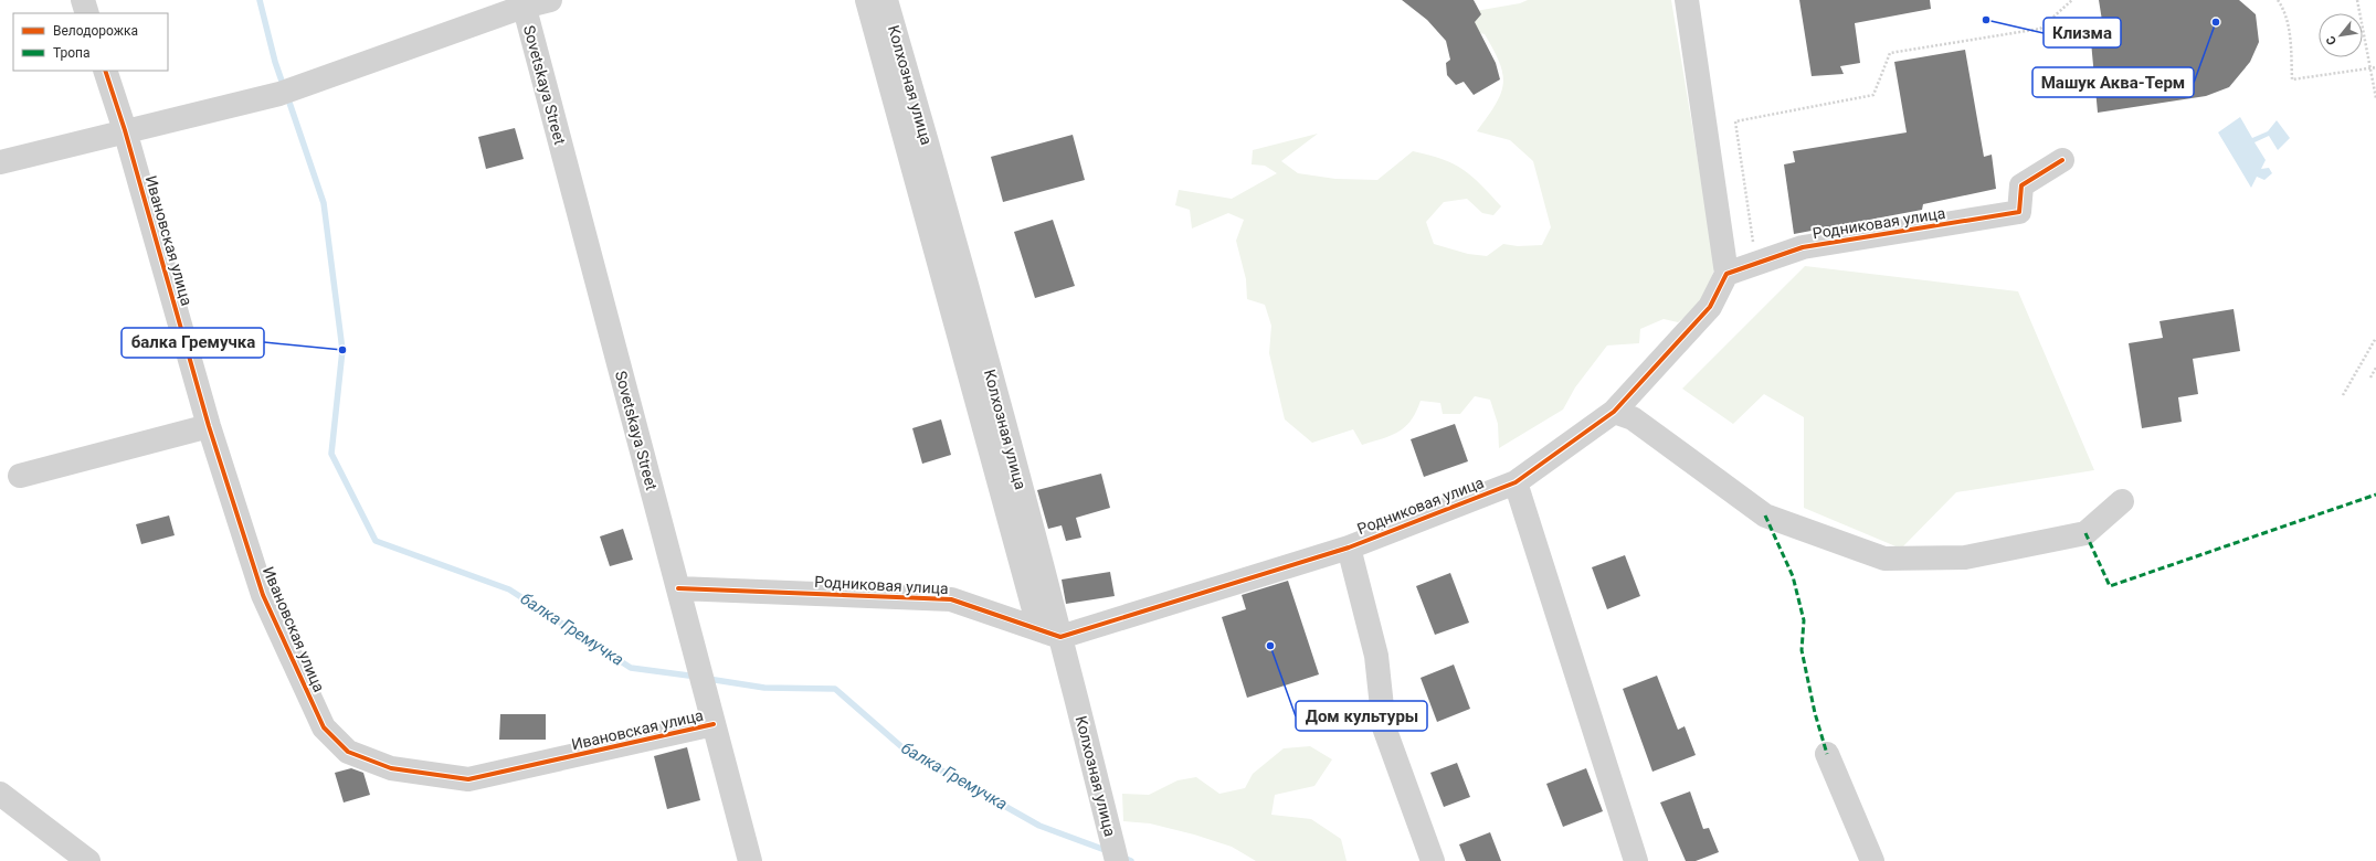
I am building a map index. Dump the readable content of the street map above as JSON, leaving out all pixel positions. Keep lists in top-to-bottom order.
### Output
{
  "streets": {
    "street": [
      "Sovetskaya Street",
      "Колхозная улица",
      "Родниковая улица",
      "Ивановская улица"
    ]
  },
  "crossings": [
    ["Sovetskaya Street", "Родниковая улица"],
    ["Sovetskaya Street", "Ивановская улица"],
    ["Колхозная улица", "Родниковая улица"]
  ],
  "water": ["балка Гремучка"],
  "places": [
    "Клизма",
    "Машук Аква-Терм",
    "балка Гремучка",
    "Дом культуры"
  ],
  "legend": ["Велодорожка", "Тропа"],
  "north": "bottom left"
}
